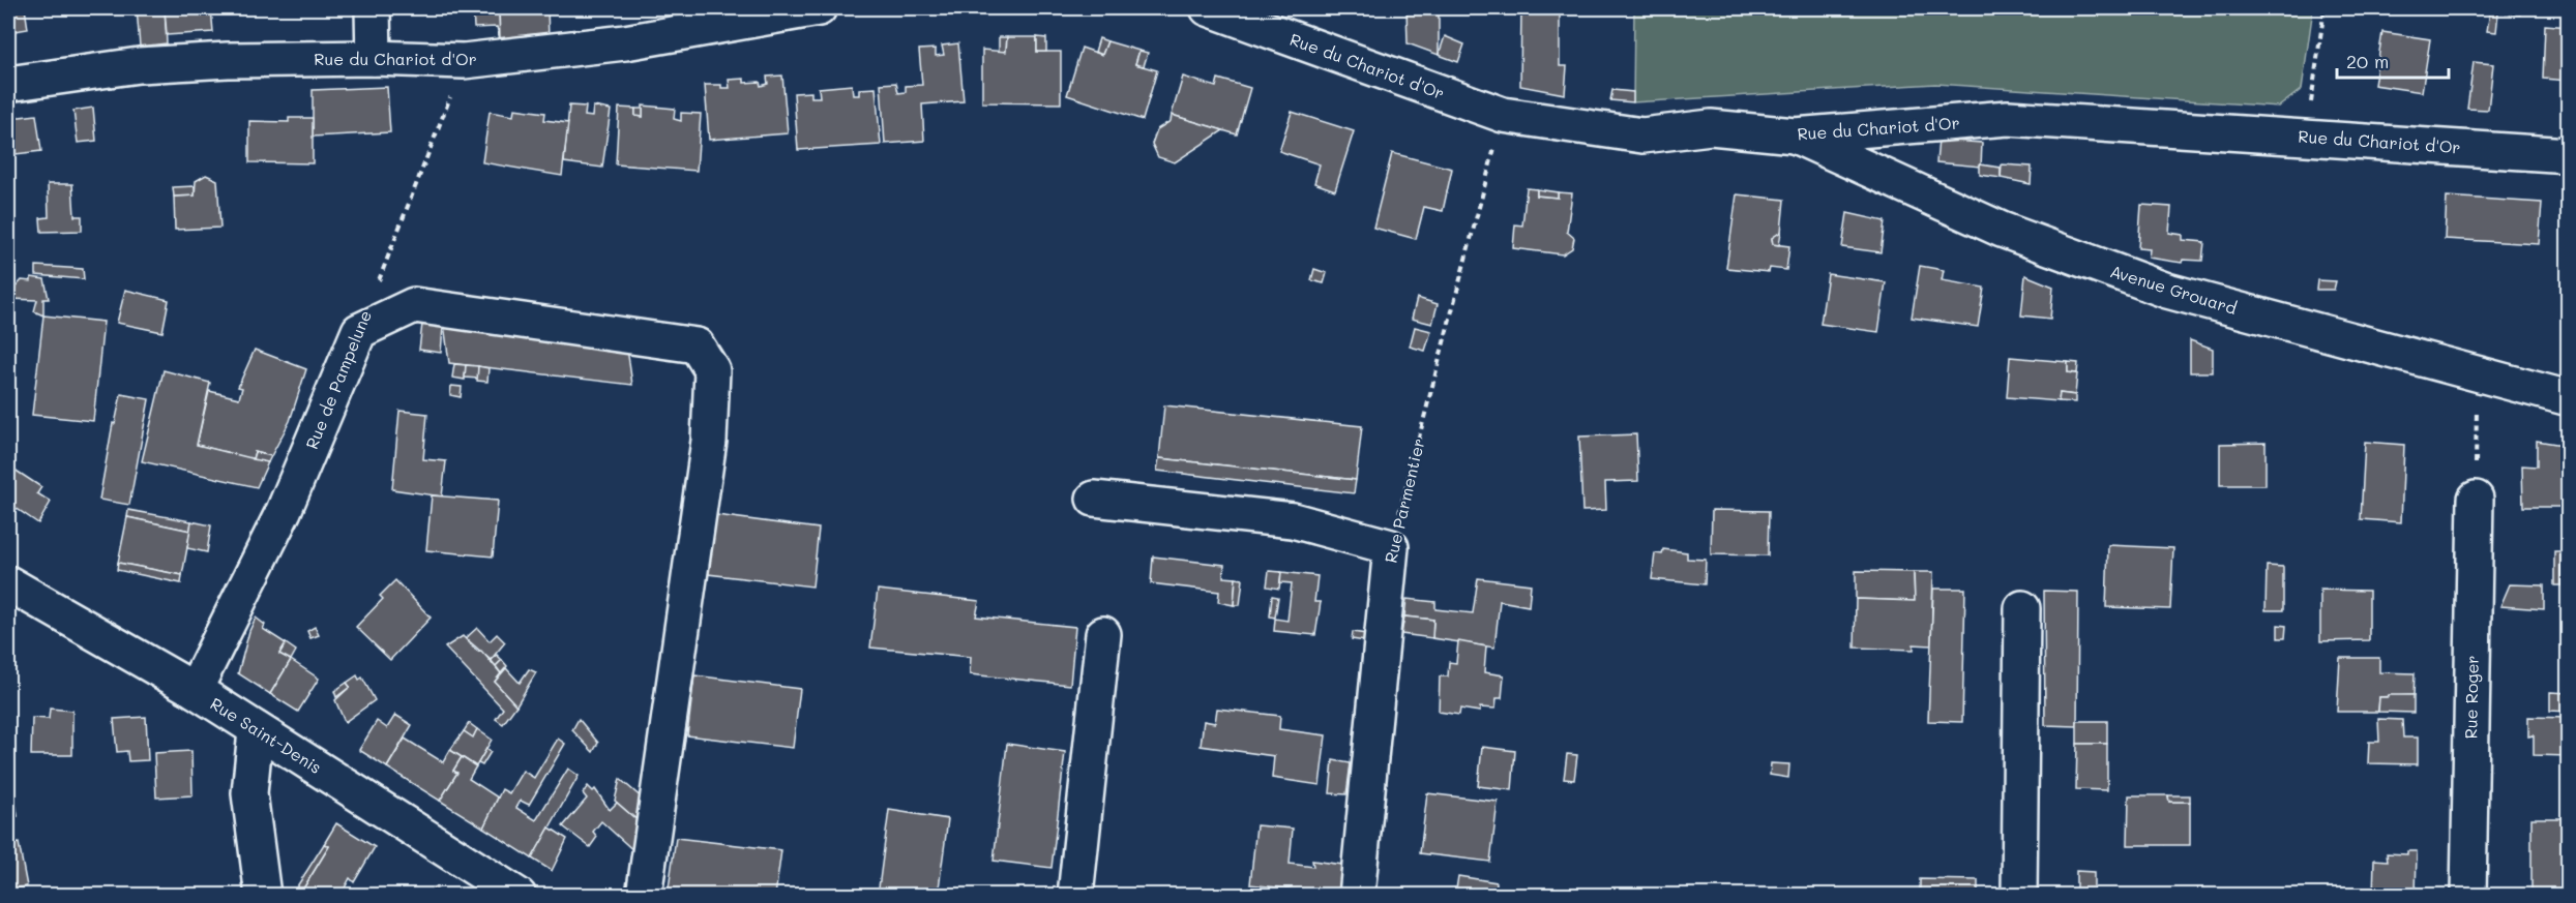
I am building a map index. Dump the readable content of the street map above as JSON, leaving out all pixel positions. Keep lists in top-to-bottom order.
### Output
{
  "streets": {
    "street": [
      "Rue du Chariot d'Or",
      "Avenue Grouard",
      "Rue de Pampelune",
      "Rue Parmentier",
      "Rue Roger",
      "Rue Saint-Denis"
    ]
  },
  "crossings": [
    ["Rue du Chariot d'Or", "Avenue Grouard"],
    ["Rue du Chariot d'Or", "Rue de Pampelune"],
    ["Rue du Chariot d'Or", "Rue Parmentier"],
    ["Rue de Pampelune", "Rue Saint-Denis"]
  ],
  "scale_bar": "20 m"
}
